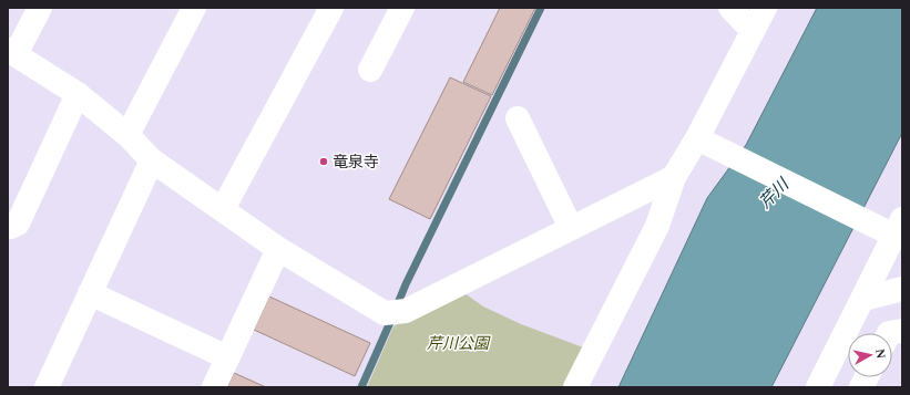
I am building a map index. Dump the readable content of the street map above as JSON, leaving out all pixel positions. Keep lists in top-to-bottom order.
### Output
{
  "water": ["芹川"],
  "parks": ["芹川公園"],
  "places": ["竜泉寺"],
  "north": "right"
}
